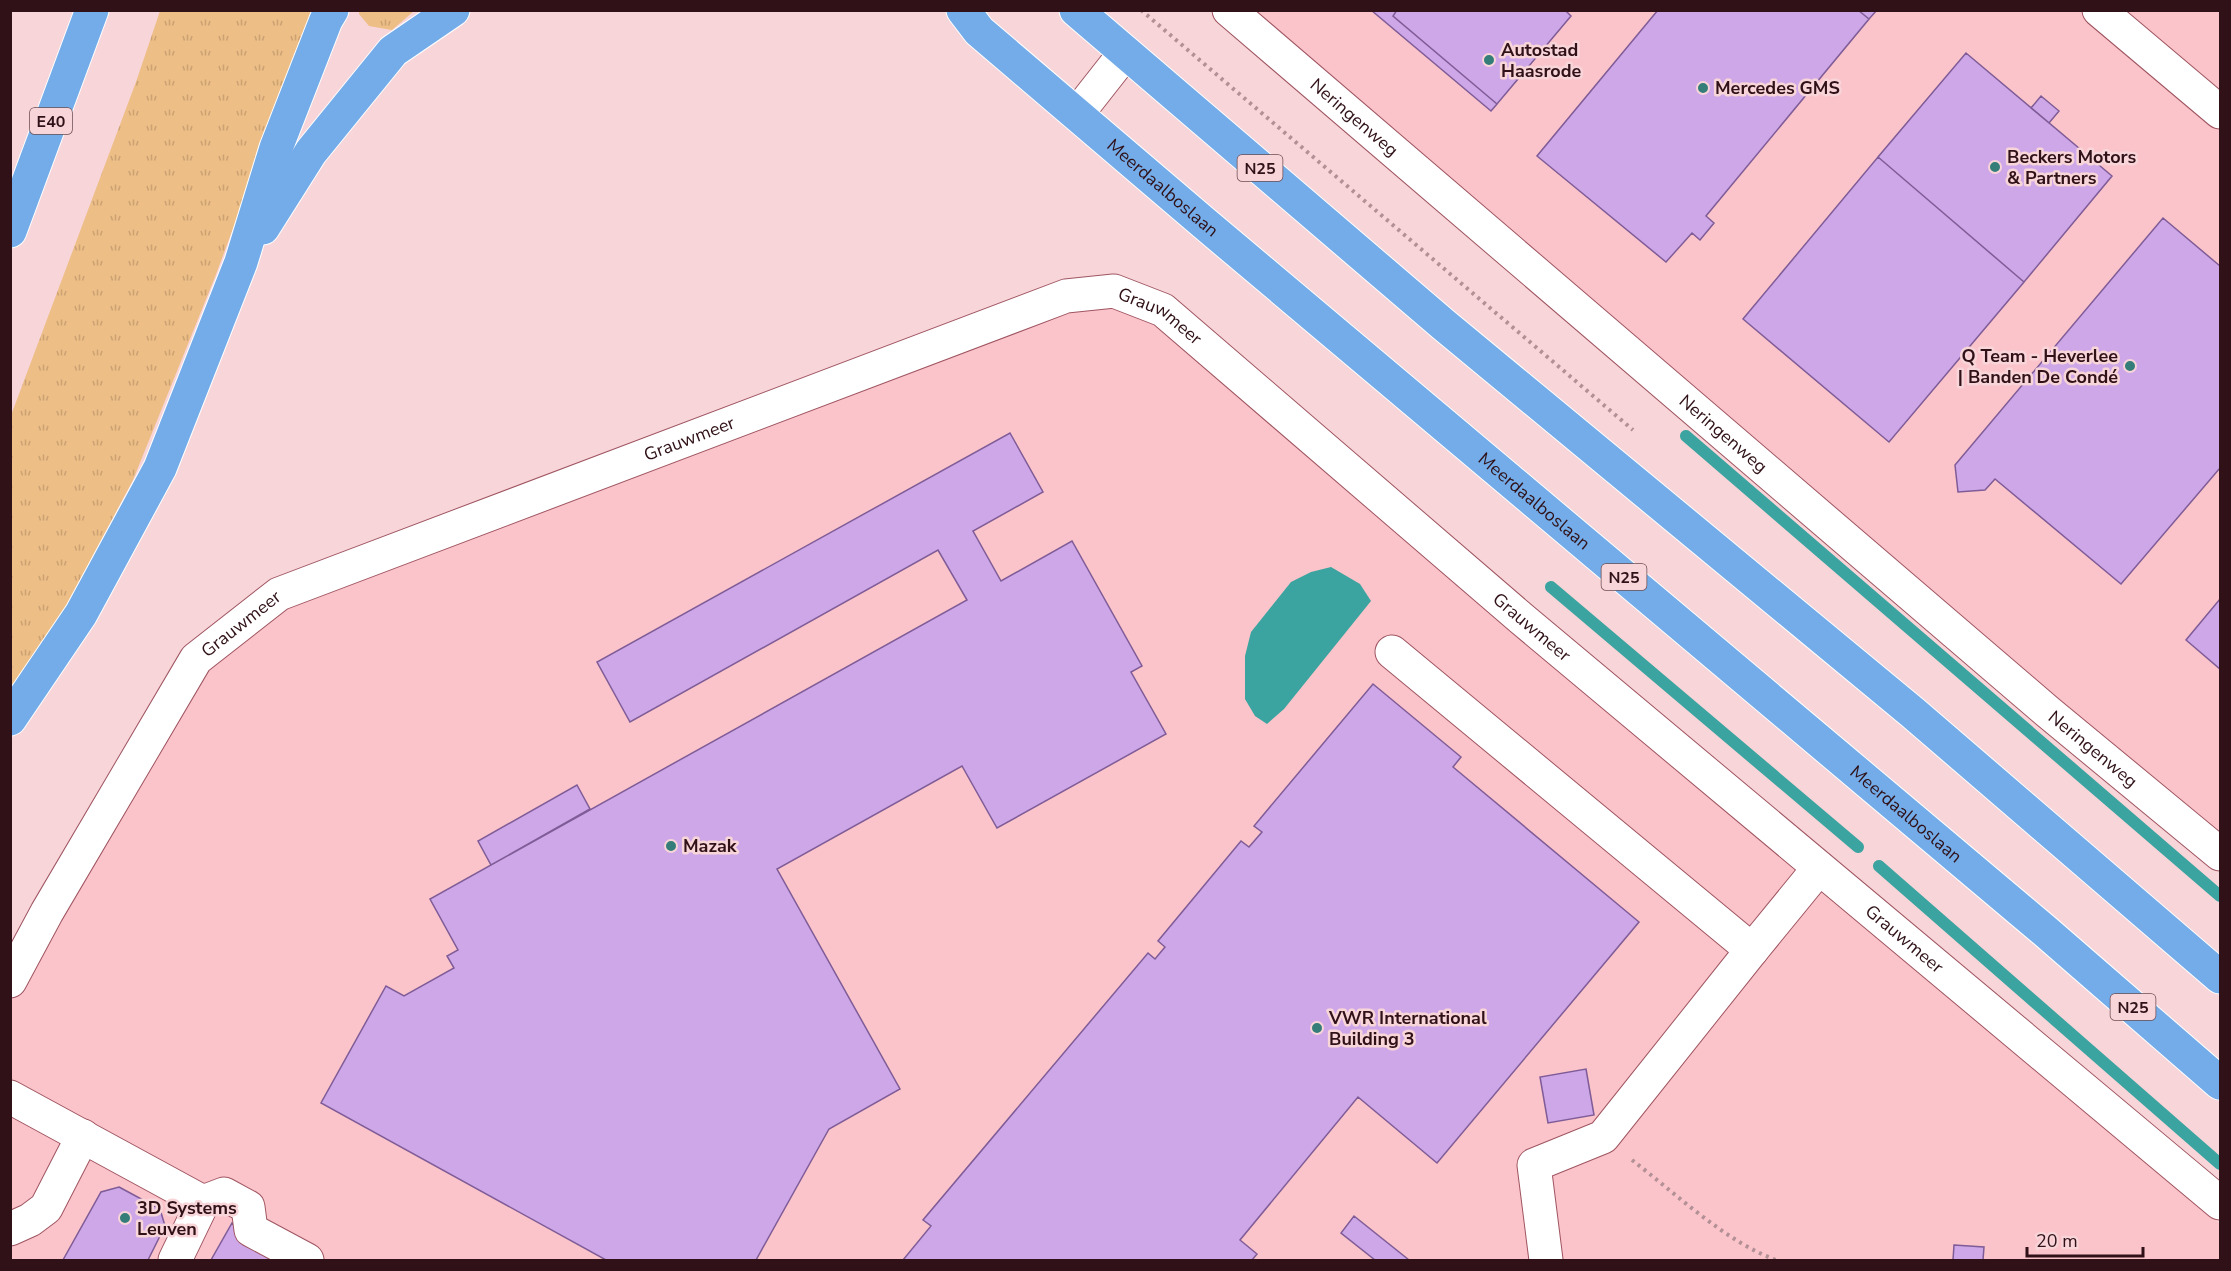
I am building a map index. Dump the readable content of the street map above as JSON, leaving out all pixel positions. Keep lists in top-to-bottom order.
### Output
{
  "streets": {
    "highway": ["E40", "N25", "Meerdaalboslaan"],
    "street": ["Neringenweg", "Grauwmeer"]
  },
  "places": [
    "Autostad Haasrode",
    "Mercedes GMS",
    "Beckers Motors & Partners",
    "Q Team - Heverlee | Banden De Condé",
    "Mazak",
    "VWR International Building 3",
    "3D Systems Leuven"
  ],
  "scale_bar": "20 m"
}
